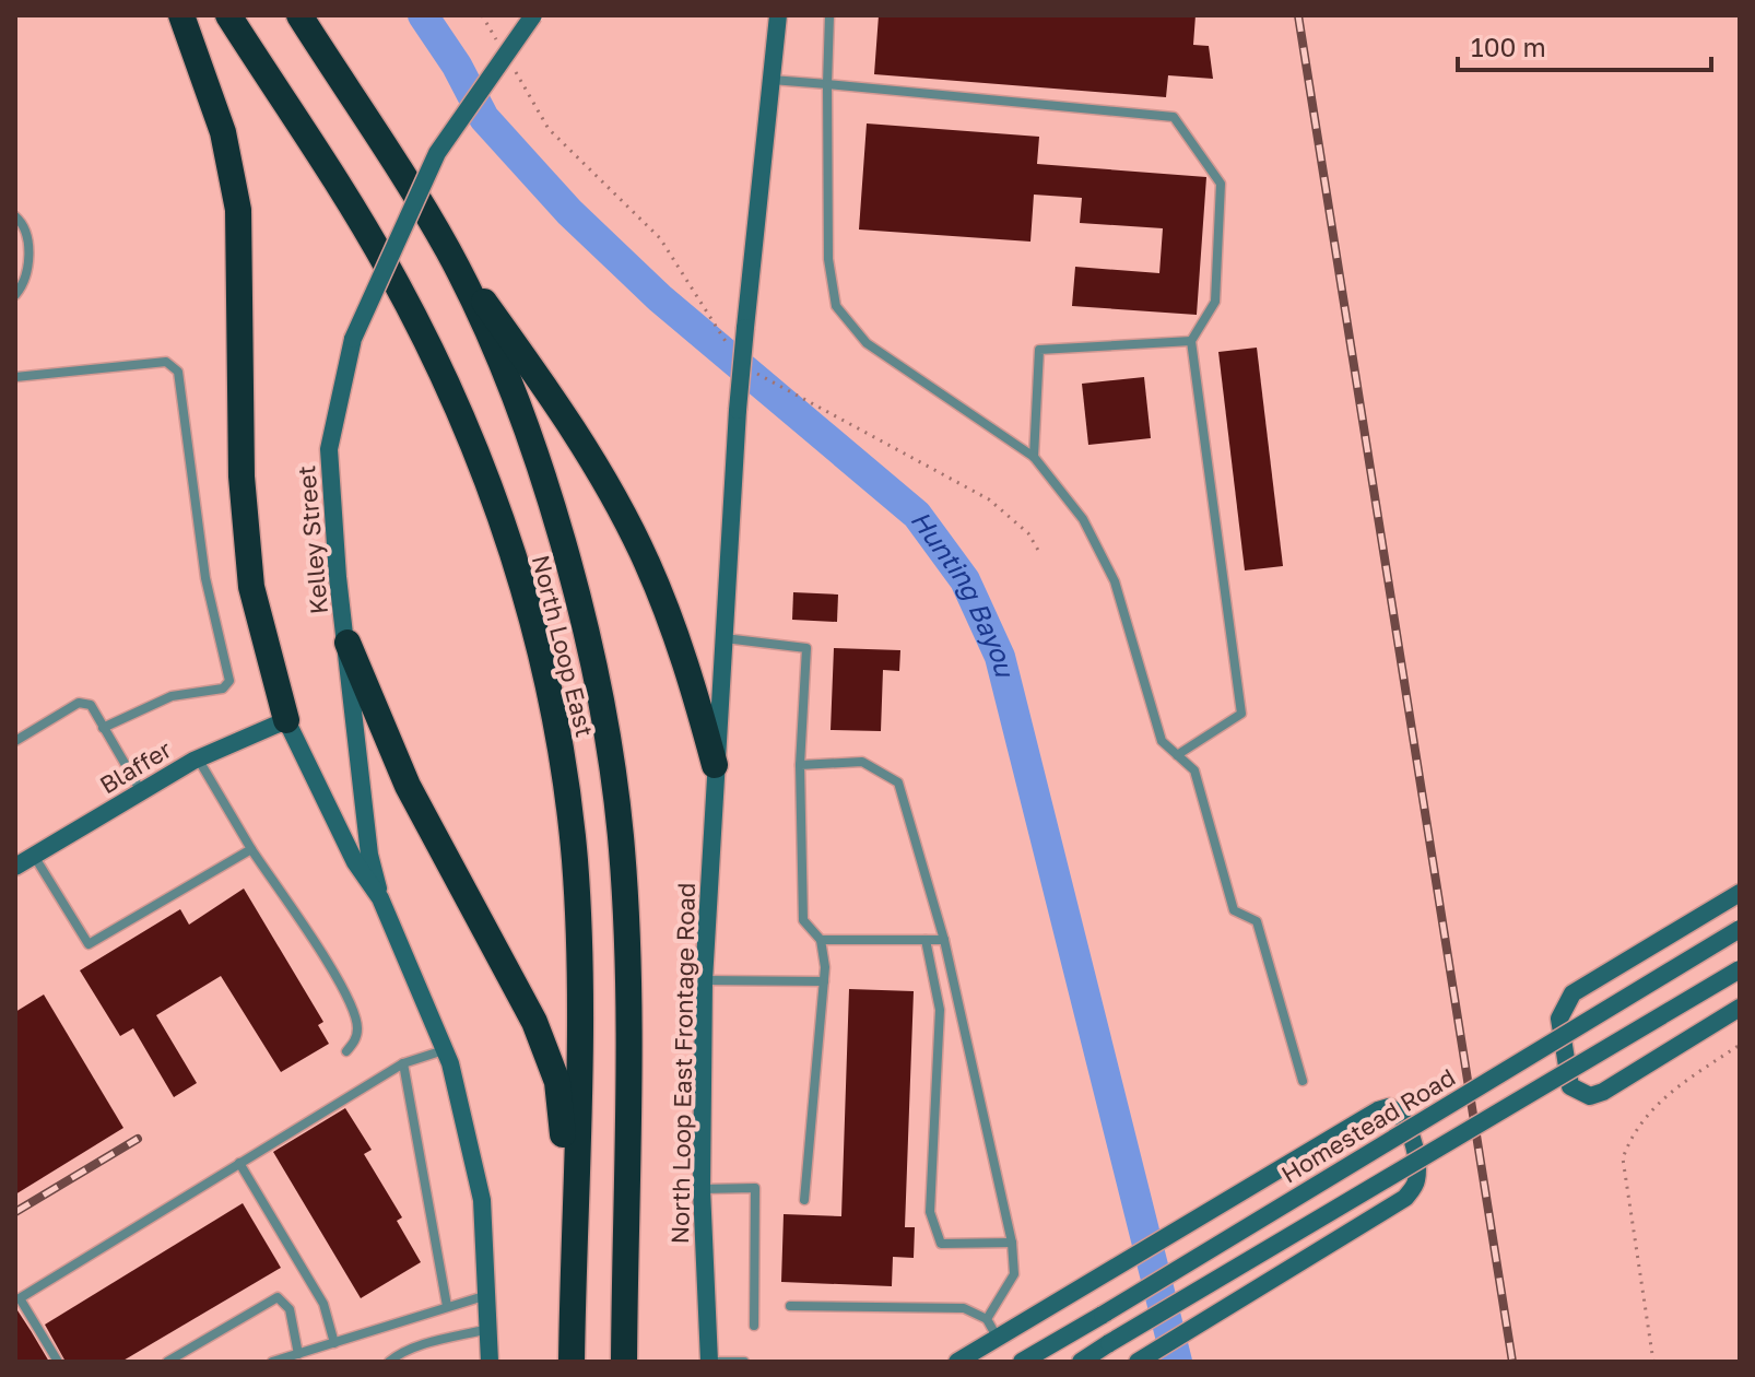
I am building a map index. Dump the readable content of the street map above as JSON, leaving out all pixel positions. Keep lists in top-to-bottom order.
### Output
{
  "streets": {
    "highway": ["North Loop East"],
    "main road": [
      "Kelley Street",
      "Blaffer",
      "North Loop East Frontage Road",
      "Homestead Road"
    ]
  },
  "water": ["Hunting Bayou"],
  "scale_bar": "100 m"
}
